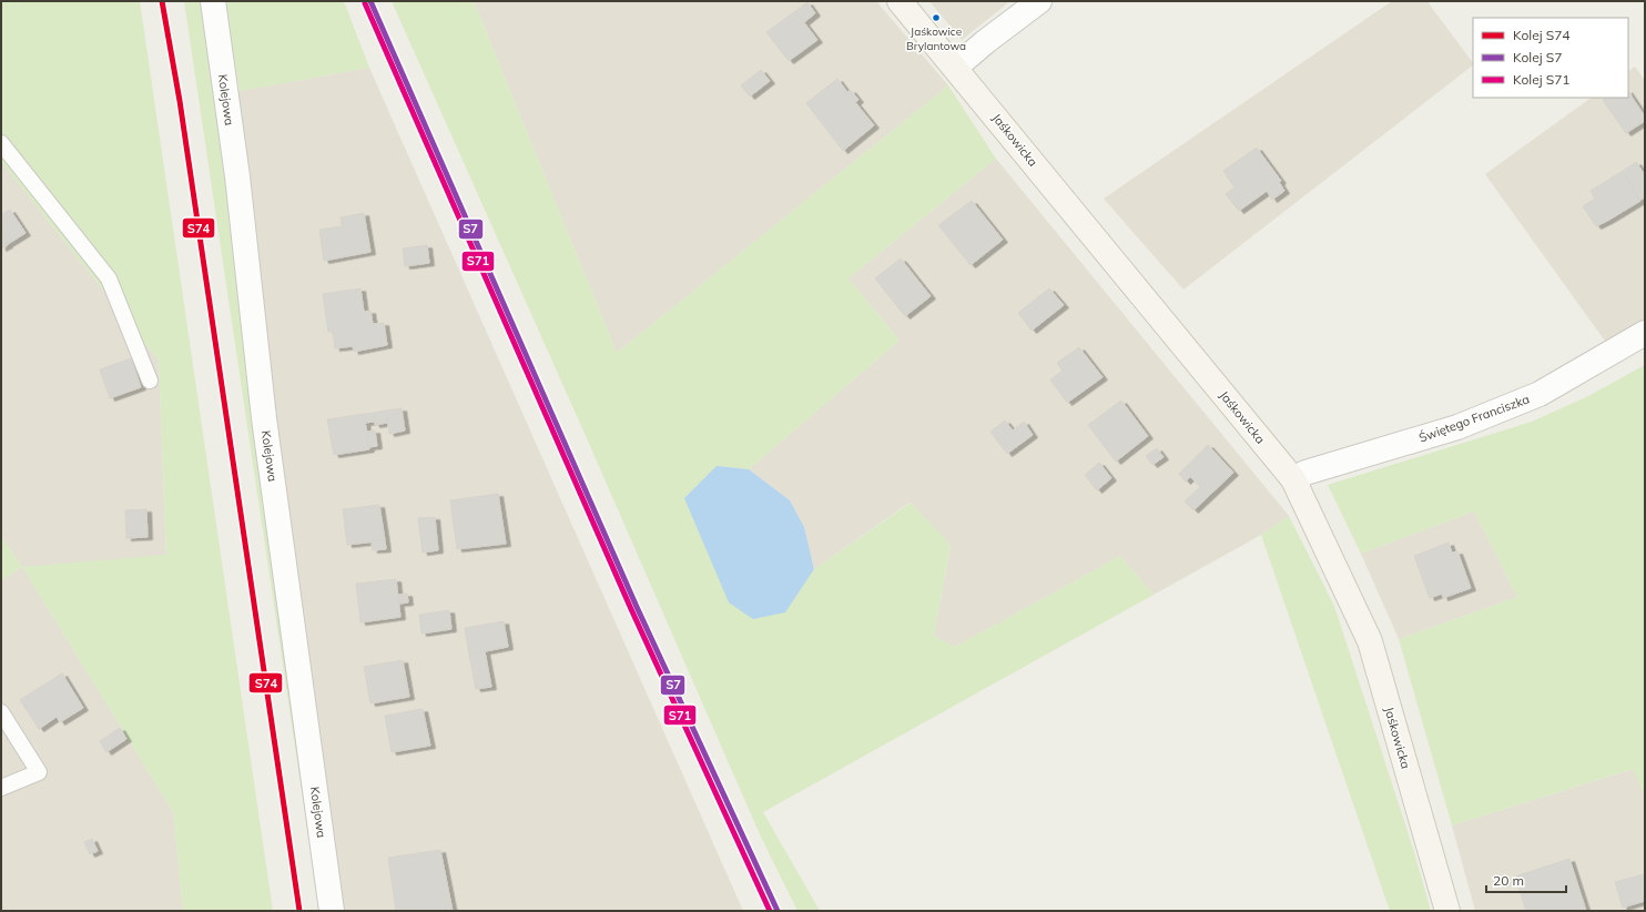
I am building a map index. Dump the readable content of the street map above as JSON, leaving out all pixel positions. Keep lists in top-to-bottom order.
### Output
{
  "streets": {
    "street": ["Kolejowa", "Jaśkowicka", "Świętego Franciszka"]
  },
  "crossings": [
    ["Jaśkowicka", "Świętego Franciszka"]
  ],
  "places": ["Jaśkowice Brylantowa"],
  "lines": ["rail line S74", "rail line S7", "rail line S71"],
  "legend": ["Kolej S74", "Kolej S7", "Kolej S71"],
  "scale_bar": "20 m"
}
